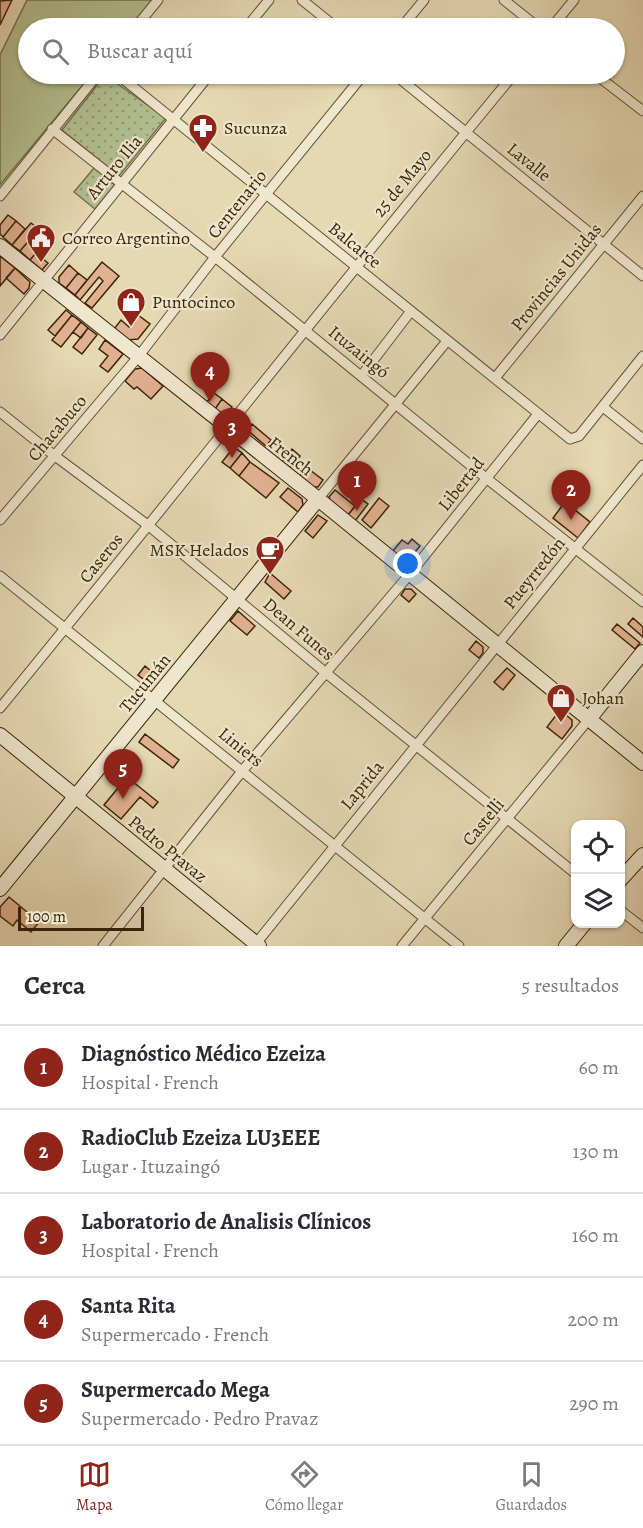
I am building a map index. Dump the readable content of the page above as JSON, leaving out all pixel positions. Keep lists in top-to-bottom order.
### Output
{
  "streets": {
    "street": [
      "Lavalle",
      "Arturo Ilia",
      "25 de Mayo",
      "Centenario",
      "Balcarce",
      "Provincias Unidas",
      "Ituzaingó",
      "Chacabuco",
      "French",
      "Libertad",
      "Caseros",
      "Pueyrredón",
      "Dean Funes",
      "Tucumán",
      "Liniers",
      "Laprida",
      "Castelli",
      "Pedro Pravaz"
    ]
  },
  "crossings": [
    ["Lavalle", "25 de Mayo"],
    ["Lavalle", "Provincias Unidas"],
    ["Arturo Ilia", "Balcarce"],
    ["Arturo Ilia", "Ituzaingó"],
    ["Arturo Ilia", "French"],
    ["25 de Mayo", "Balcarce"],
    ["25 de Mayo", "Ituzaingó"],
    ["25 de Mayo", "French"],
    ["25 de Mayo", "Caseros"],
    ["Centenario", "Balcarce"],
    ["Centenario", "Ituzaingó"],
    ["Centenario", "Chacabuco"],
    ["Centenario", "French"],
    ["Balcarce", "Provincias Unidas"],
    ["Balcarce", "Libertad"],
    ["Ituzaingó", "Libertad"],
    ["Ituzaingó", "Pueyrredón"],
    ["Chacabuco", "French"],
    ["Chacabuco", "Dean Funes"],
    ["French", "Libertad"],
    ["French", "Caseros"],
    ["French", "Pueyrredón"],
    ["French", "Tucumán"],
    ["French", "Laprida"],
    ["French", "Castelli"],
    ["Libertad", "Dean Funes"],
    ["Libertad", "Liniers"],
    ["Libertad", "Pedro Pravaz"],
    ["Caseros", "Dean Funes"],
    ["Caseros", "Liniers"],
    ["Pueyrredón", "Laprida"],
    ["Dean Funes", "Tucumán"],
    ["Dean Funes", "Laprida"],
    ["Dean Funes", "Castelli"],
    ["Tucumán", "Liniers"],
    ["Tucumán", "Pedro Pravaz"],
    ["Liniers", "Laprida"],
    ["Liniers", "Castelli"],
    ["Laprida", "Pedro Pravaz"]
  ],
  "places": {
    "pharmacy": ["Sucunza"],
    "public building": ["Correo Argentino"],
    "shop": ["Puntocinco", "Johan"],
    "cafe": ["MSK Helados"]
  },
  "scale_bar": "100 m",
  "page": {
    "search": "Buscar aquí",
    "pins": [
      "4",
      "3",
      "1",
      "2",
      "5"
    ],
    "scale": "100 m",
    "heading": ["Cerca", "5 resultados"],
    "list": [
      {
        "mark": "1",
        "name": "Diagnóstico Médico Ezeiza",
        "note": "Hospital · French",
        "value": "60 m"
      },
      {
        "mark": "2",
        "name": "RadioClub Ezeiza LU3EEE",
        "note": "Lugar · Ituzaingó",
        "value": "130 m"
      },
      {
        "mark": "3",
        "name": "Laboratorio de Analisis Clínicos",
        "note": "Hospital · French",
        "value": "160 m"
      },
      {
        "mark": "4",
        "name": "Santa Rita",
        "note": "Supermercado · French",
        "value": "200 m"
      },
      {
        "mark": "5",
        "name": "Supermercado Mega",
        "note": "Supermercado · Pedro Pravaz",
        "value": "290 m"
      }
    ],
    "nav": ["Mapa", "Cómo llegar", "Guardados"]
  }
}
